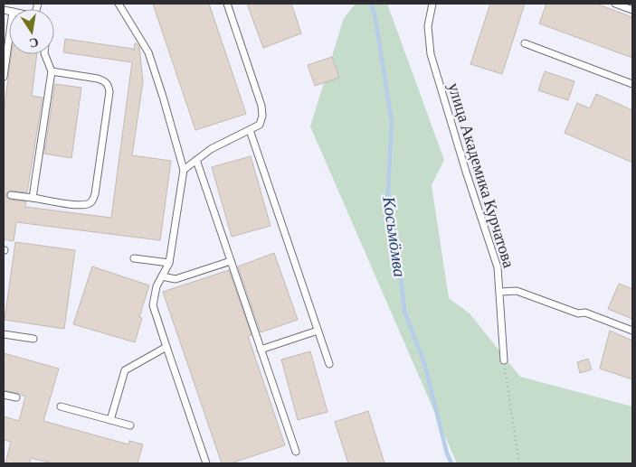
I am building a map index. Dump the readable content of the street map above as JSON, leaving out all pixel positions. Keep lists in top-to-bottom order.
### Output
{
  "streets": {
    "lane": ["улица Академика Курчатова"]
  },
  "water": ["Косьмӧмва"],
  "north": "bottom"
}
